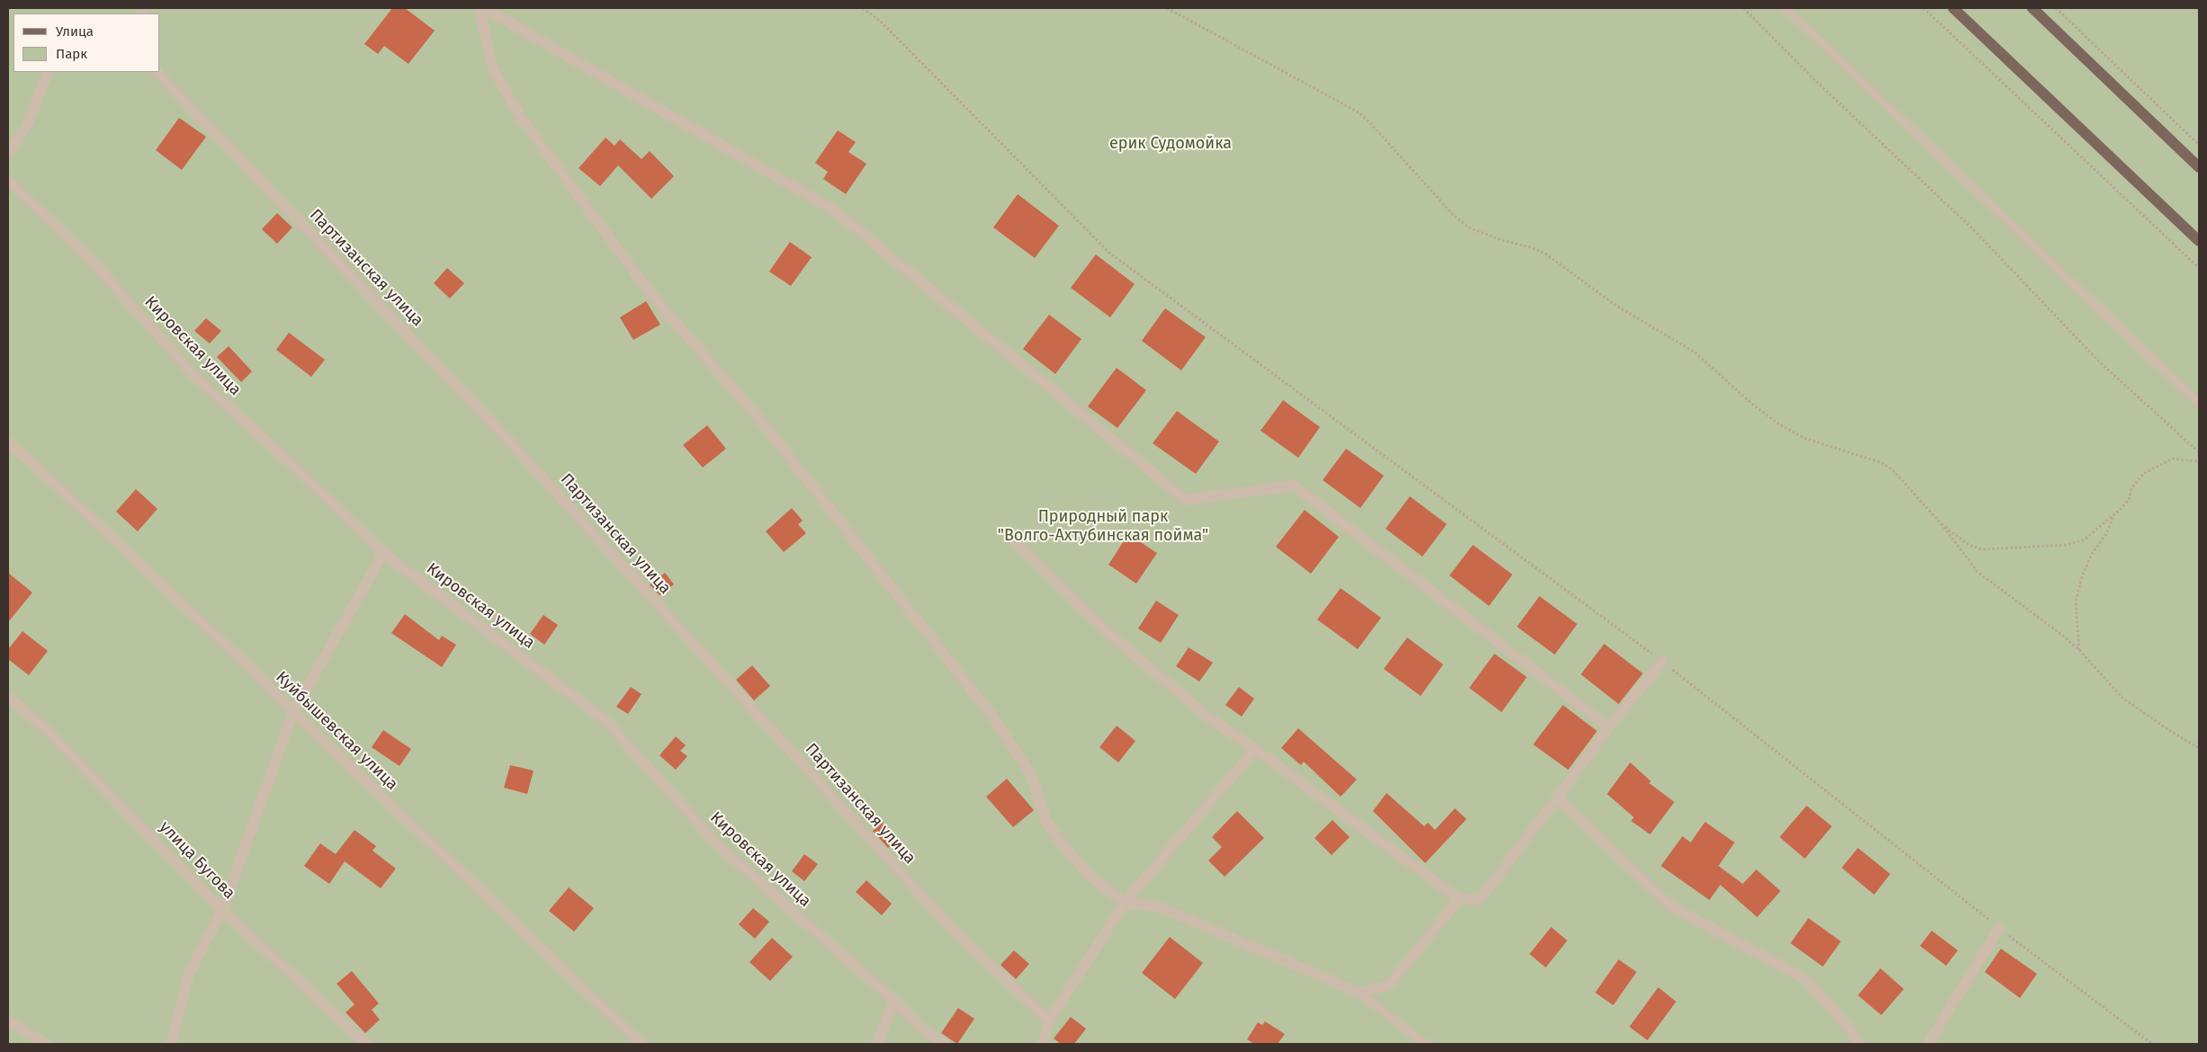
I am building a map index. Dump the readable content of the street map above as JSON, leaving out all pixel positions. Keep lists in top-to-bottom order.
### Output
{
  "streets": {
    "street": [
      "Партизанская улица",
      "Кировская улица",
      "Куйбышевская улица",
      "улица Бугова"
    ]
  },
  "parks": ["ерик Судомойка", "Природный парк \"Волго-Ахтубинская пойма\""],
  "legend": ["Улица", "Парк"]
}
